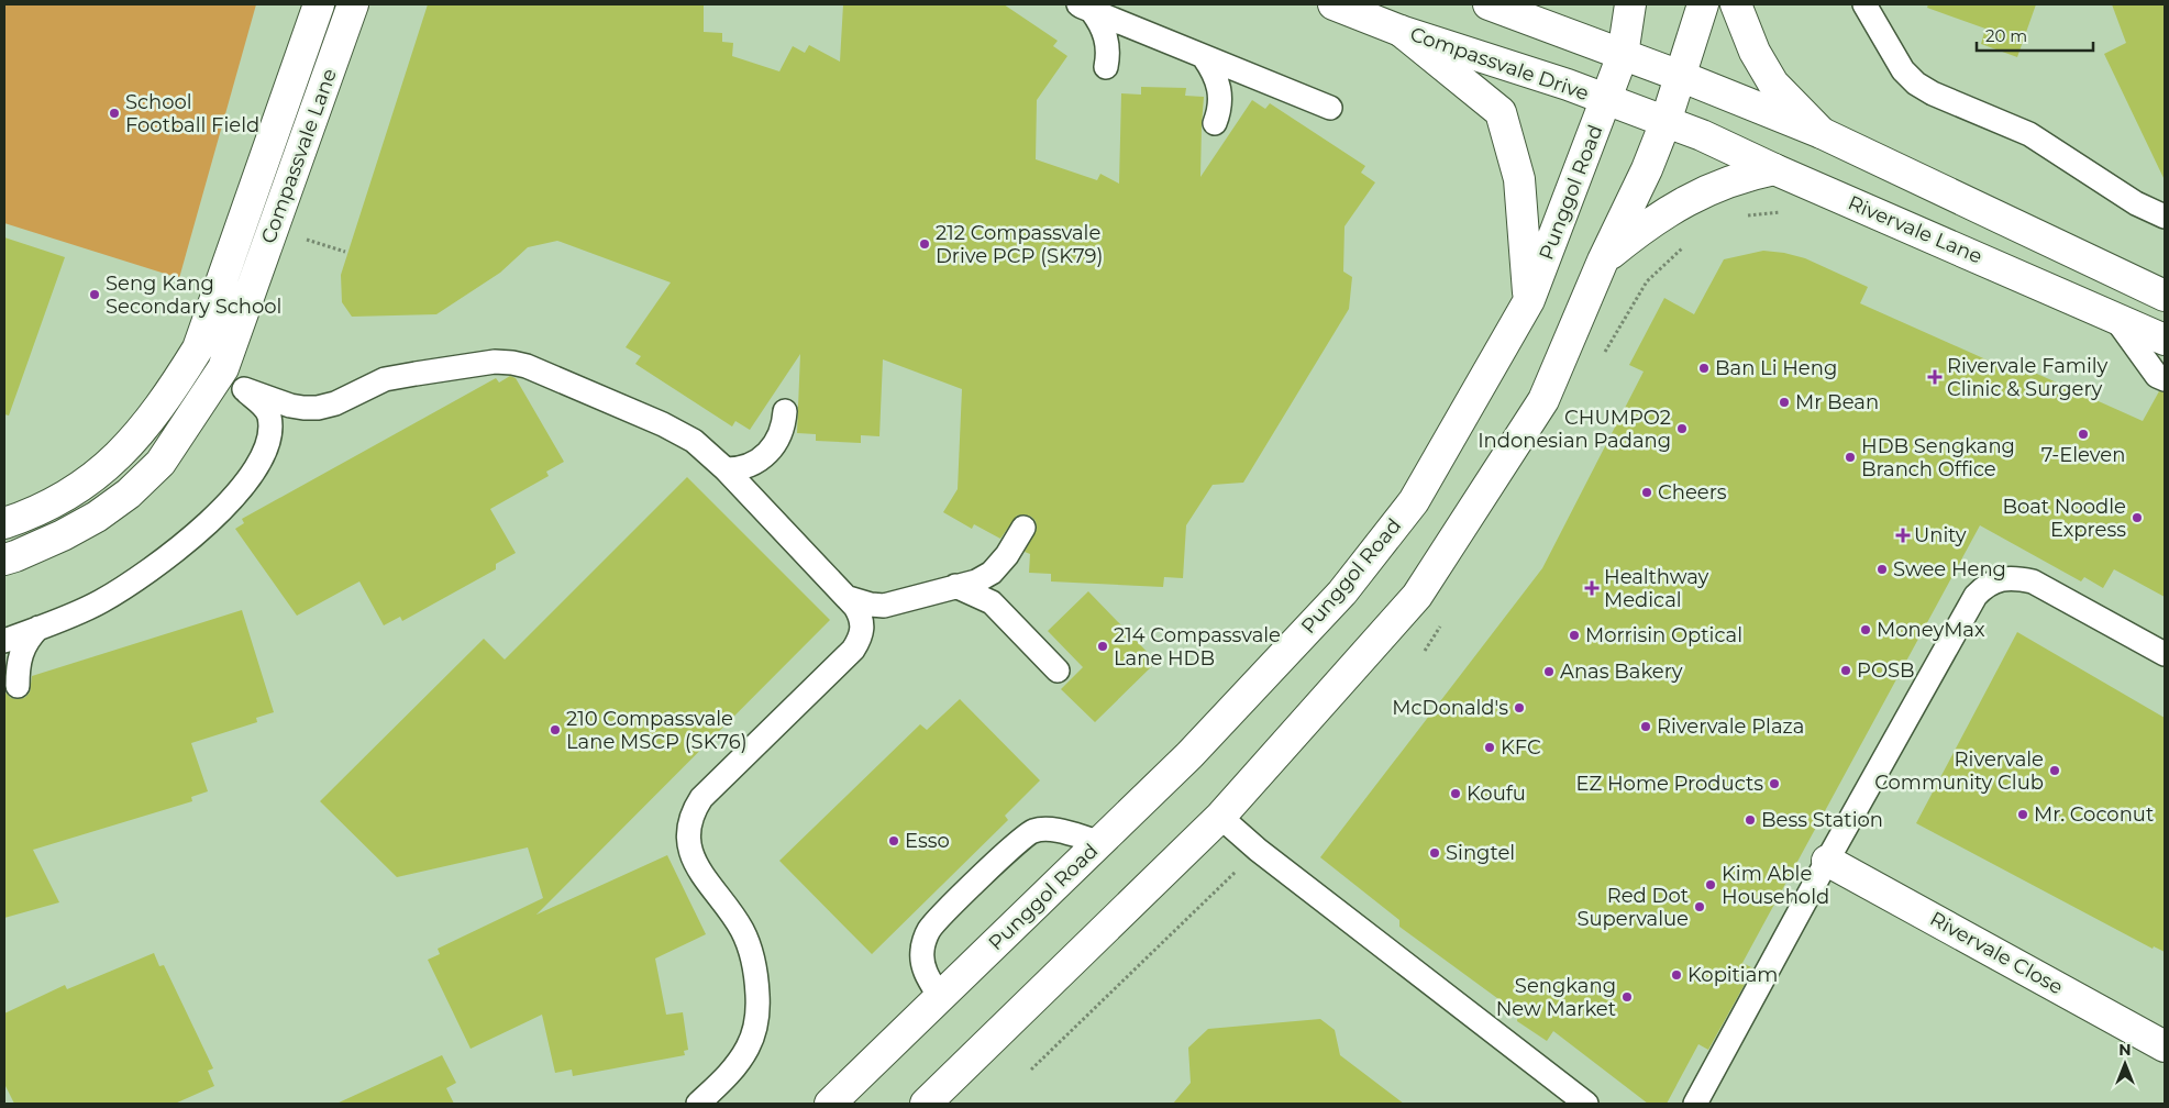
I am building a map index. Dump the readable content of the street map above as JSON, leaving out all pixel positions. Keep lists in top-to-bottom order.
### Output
{
  "streets": {
    "main road": [
      "Compassvale Drive",
      "Compassvale Lane",
      "Punggol Road",
      "Rivervale Lane",
      "Rivervale Close"
    ]
  },
  "crossings": [
    ["Compassvale Drive", "Punggol Road"],
    ["Compassvale Drive", "Rivervale Lane"]
  ],
  "places": {
    "other": [
      "School Football Field",
      "212 Compassvale Drive PCP (SK79)",
      "Seng Kang Secondary School",
      "Ban Li Heng",
      "Mr Bean",
      "CHUMPO2 Indonesian Padang",
      "7-Eleven",
      "HDB Sengkang Branch Office",
      "Cheers",
      "Boat Noodle Express",
      "Swee Heng",
      "MoneyMax",
      "Morrisin Optical",
      "214 Compassvale Lane HDB",
      "POSB",
      "Anas Bakery",
      "McDonald's",
      "Rivervale Plaza",
      "210 Compassvale Lane MSCP (SK76)",
      "KFC",
      "Rivervale Community Club",
      "EZ Home Products",
      "Koufu",
      "Mr. Coconut",
      "Bess Station",
      "Esso",
      "Singtel",
      "Kim Able Household",
      "Red Dot Supervalue",
      "Kopitiam",
      "Sengkang New Market"
    ],
    "health": ["Rivervale Family Clinic & Surgery", "Unity", "Healthway Medical"]
  },
  "scale_bar": "20 m",
  "north": "top"
}
